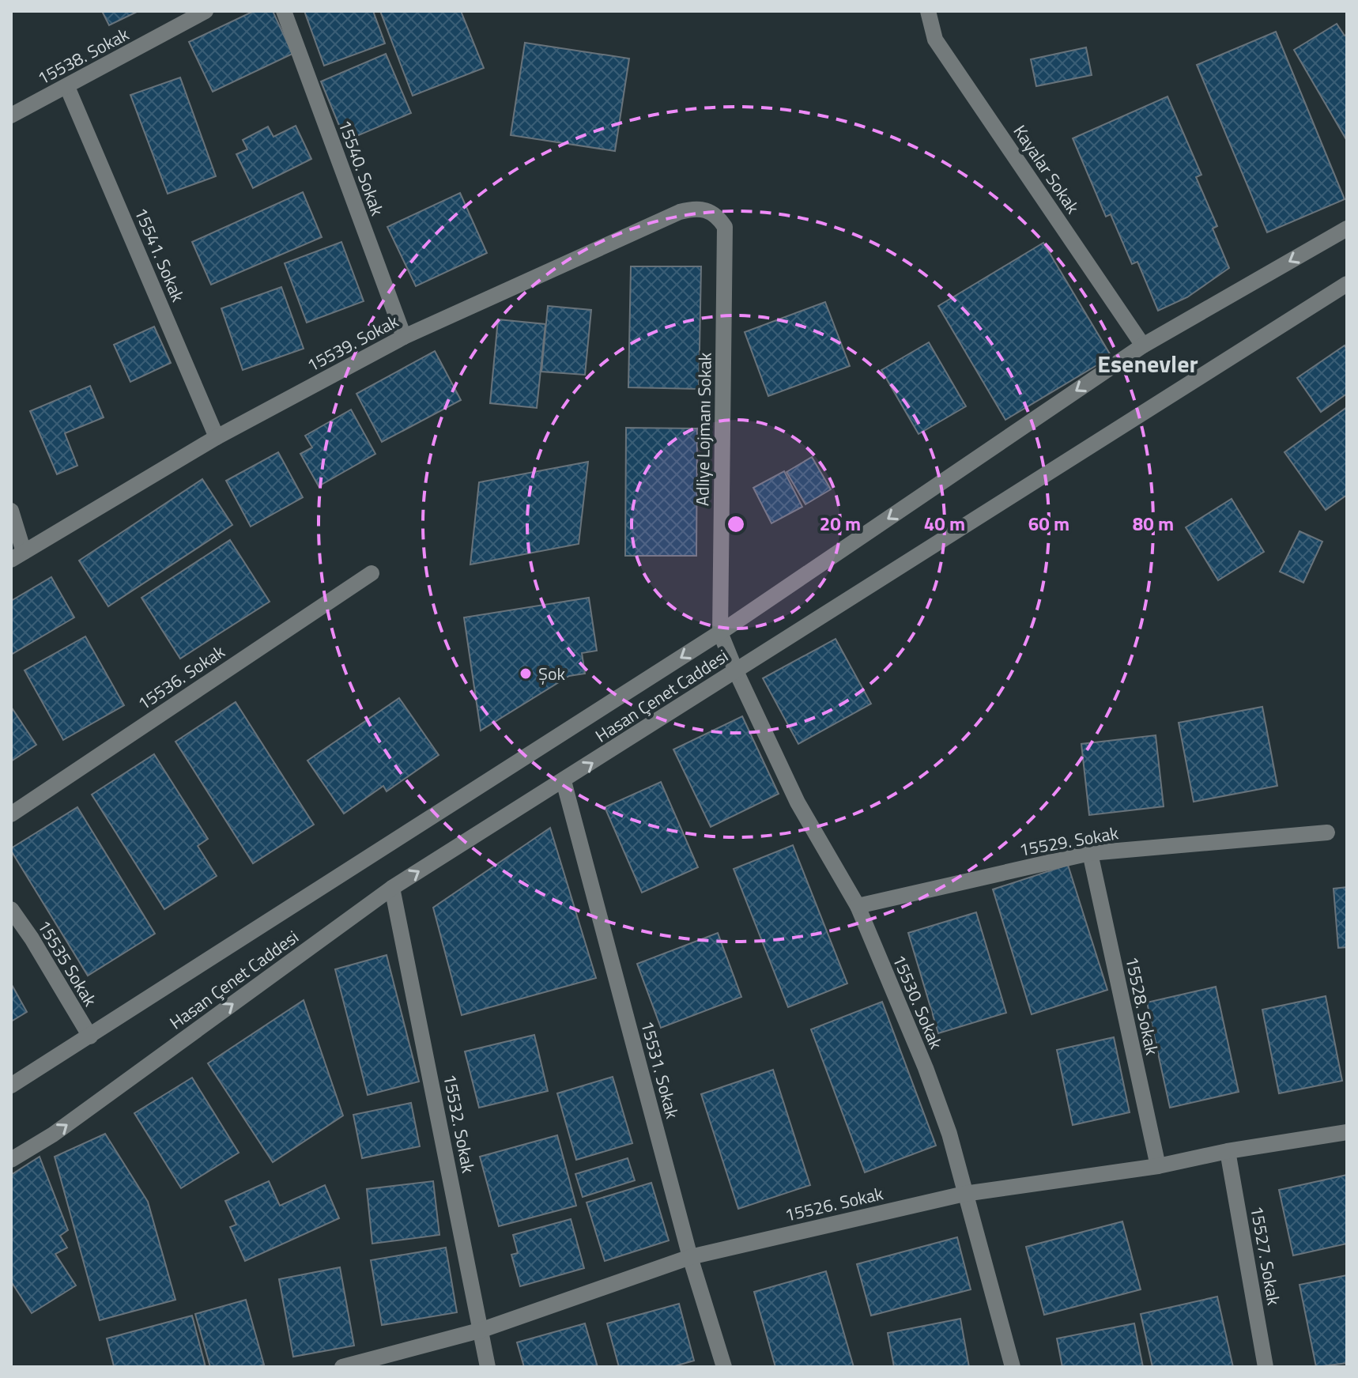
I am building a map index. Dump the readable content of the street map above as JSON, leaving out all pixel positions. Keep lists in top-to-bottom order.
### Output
{
  "streets": {
    "street": [
      "15538. Sokak",
      "15540. Sokak",
      "Kayalar Sokak",
      "15541. Sokak",
      "15539. Sokak",
      "Adliye Lojmanı Sokak",
      "15536. Sokak",
      "Hasan Çenet Caddesi",
      "15529. Sokak",
      "15535 Sokak",
      "15530. Sokak",
      "15528. Sokak",
      "15531. Sokak",
      "15532. Sokak",
      "15526. Sokak",
      "15527. Sokak"
    ]
  },
  "crossings": [
    ["15538. Sokak", "15541. Sokak"],
    ["15540. Sokak", "15539. Sokak"],
    ["15541. Sokak", "15539. Sokak"],
    ["15539. Sokak", "Adliye Lojmanı Sokak"],
    ["Adliye Lojmanı Sokak", "15530. Sokak"],
    ["Hasan Çenet Caddesi", "15530. Sokak"],
    ["Hasan Çenet Caddesi", "15531. Sokak"],
    ["Hasan Çenet Caddesi", "15532. Sokak"],
    ["15529. Sokak", "15530. Sokak"],
    ["15529. Sokak", "15528. Sokak"],
    ["15530. Sokak", "15526. Sokak"],
    ["15528. Sokak", "15526. Sokak"],
    ["15531. Sokak", "15526. Sokak"],
    ["15532. Sokak", "15526. Sokak"],
    ["15526. Sokak", "15527. Sokak"]
  ],
  "districts": ["Esenevler"],
  "places": ["Şok"],
  "rings": [
    "20 m",
    "40 m",
    "60 m",
    "80 m"
  ]
}
